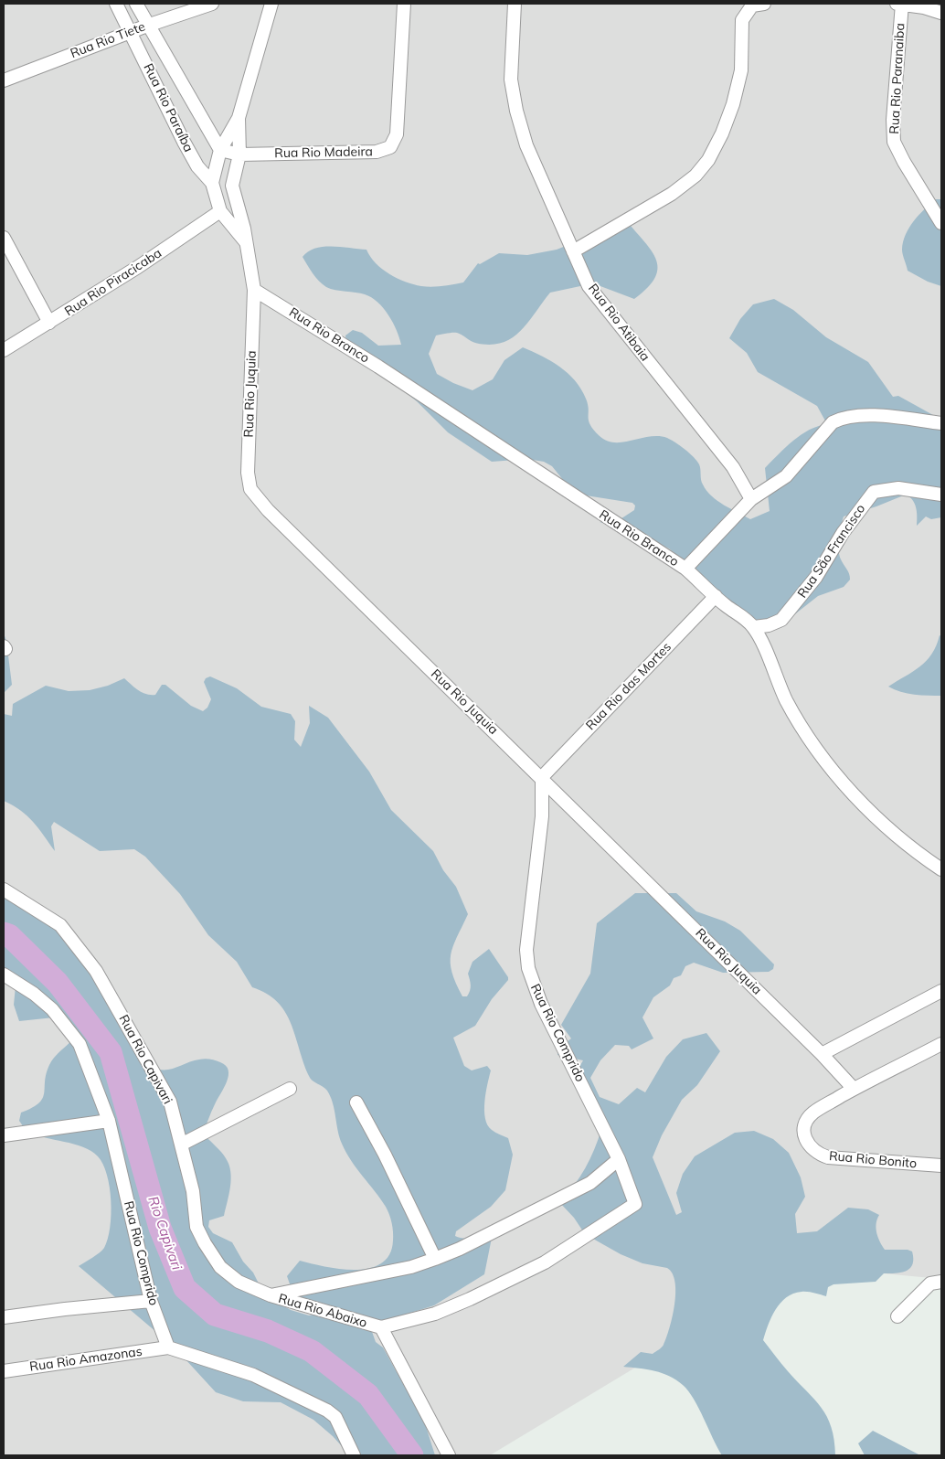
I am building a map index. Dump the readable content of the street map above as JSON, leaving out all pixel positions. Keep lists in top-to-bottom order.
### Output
{
  "streets": {
    "street": [
      "Rua Rio Tiete",
      "Rua Rio Paranaiba",
      "Rua Rio Paraíba",
      "Rua Rio Madeira",
      "Rua Rio Piracicaba",
      "Rua Rio Atibaia",
      "Rua Rio Branco",
      "Rua Rio Juquia",
      "Rua São Francisco",
      "Rua Rio das Mortes",
      "Rua Rio Comprido",
      "Rua Rio Capivari",
      "Rua Rio Bonito",
      "Rua Rio Abaixo",
      "Rua Rio Amazonas"
    ]
  },
  "crossings": [
    ["Rua Rio Tiete", "Rua Rio Paraíba"],
    ["Rua Rio Paraíba", "Rua Rio Madeira"],
    ["Rua Rio Paraíba", "Rua Rio Piracicaba"],
    ["Rua Rio Paraíba", "Rua Rio Juquia"],
    ["Rua Rio Piracicaba", "Rua Rio Juquia"],
    ["Rua Rio Branco", "Rua Rio Juquia"],
    ["Rua Rio Branco", "Rua São Francisco"],
    ["Rua Rio Branco", "Rua Rio das Mortes"],
    ["Rua Rio Juquia", "Rua Rio das Mortes"],
    ["Rua Rio Juquia", "Rua Rio Comprido"],
    ["Rua Rio Juquia", "Rua Rio Bonito"],
    ["Rua Rio das Mortes", "Rua Rio Comprido"],
    ["Rua Rio Comprido", "Rua Rio Abaixo"],
    ["Rua Rio Comprido", "Rua Rio Amazonas"],
    ["Rua Rio Capivari", "Rua Rio Abaixo"]
  ],
  "water": ["Rio Capivari"]
}
